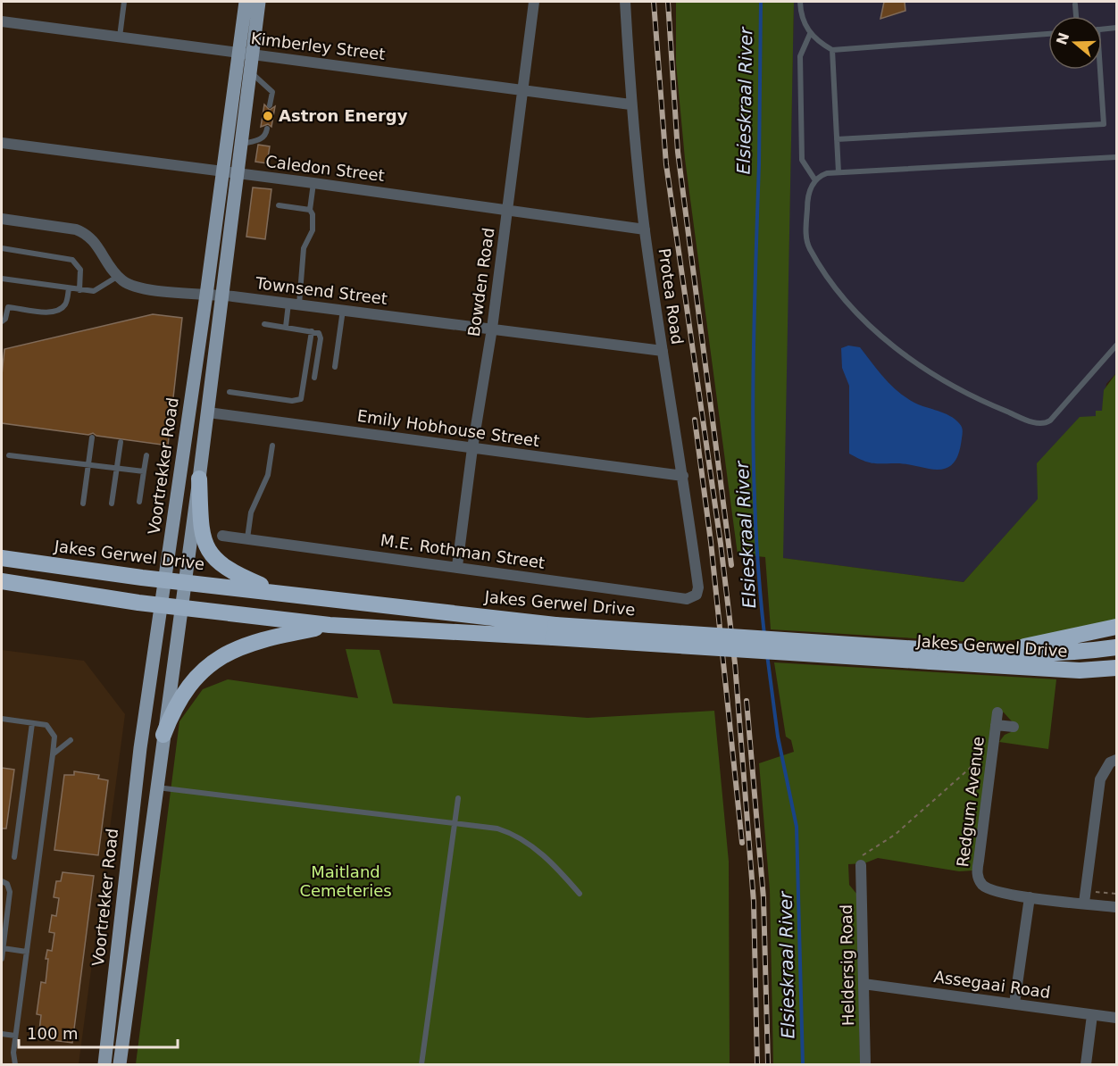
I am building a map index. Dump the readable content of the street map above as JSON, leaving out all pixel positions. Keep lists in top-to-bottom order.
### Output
{
  "streets": {
    "highway": ["Jakes Gerwel Drive"],
    "main road": ["Voortrekker Road"],
    "street": [
      "Kimberley Street",
      "Caledon Street",
      "Bowden Road",
      "Townsend Street",
      "Protea Road",
      "Emily Hobhouse Street",
      "M.E. Rothman Street",
      "Redgum Avenue",
      "Heldersig Road",
      "Assegaai Road"
    ]
  },
  "crossings": [
    ["Kimberley Street", "Bowden Road"],
    ["Kimberley Street", "Protea Road"],
    ["Kimberley Street", "Voortrekker Road"],
    ["Caledon Street", "Bowden Road"],
    ["Caledon Street", "Protea Road"],
    ["Caledon Street", "Voortrekker Road"],
    ["Bowden Road", "Townsend Street"],
    ["Bowden Road", "Emily Hobhouse Street"],
    ["Bowden Road", "M.E. Rothman Street"],
    ["Townsend Street", "Protea Road"],
    ["Townsend Street", "Voortrekker Road"],
    ["Protea Road", "Emily Hobhouse Street"],
    ["Protea Road", "M.E. Rothman Street"],
    ["Emily Hobhouse Street", "Voortrekker Road"],
    ["Voortrekker Road", "Jakes Gerwel Drive"],
    ["Heldersig Road", "Assegaai Road"]
  ],
  "water": ["Elsieskraal River"],
  "parks": ["Maitland Cemeteries"],
  "places": ["Astron Energy"],
  "scale_bar": "100 m",
  "north": "left"
}
